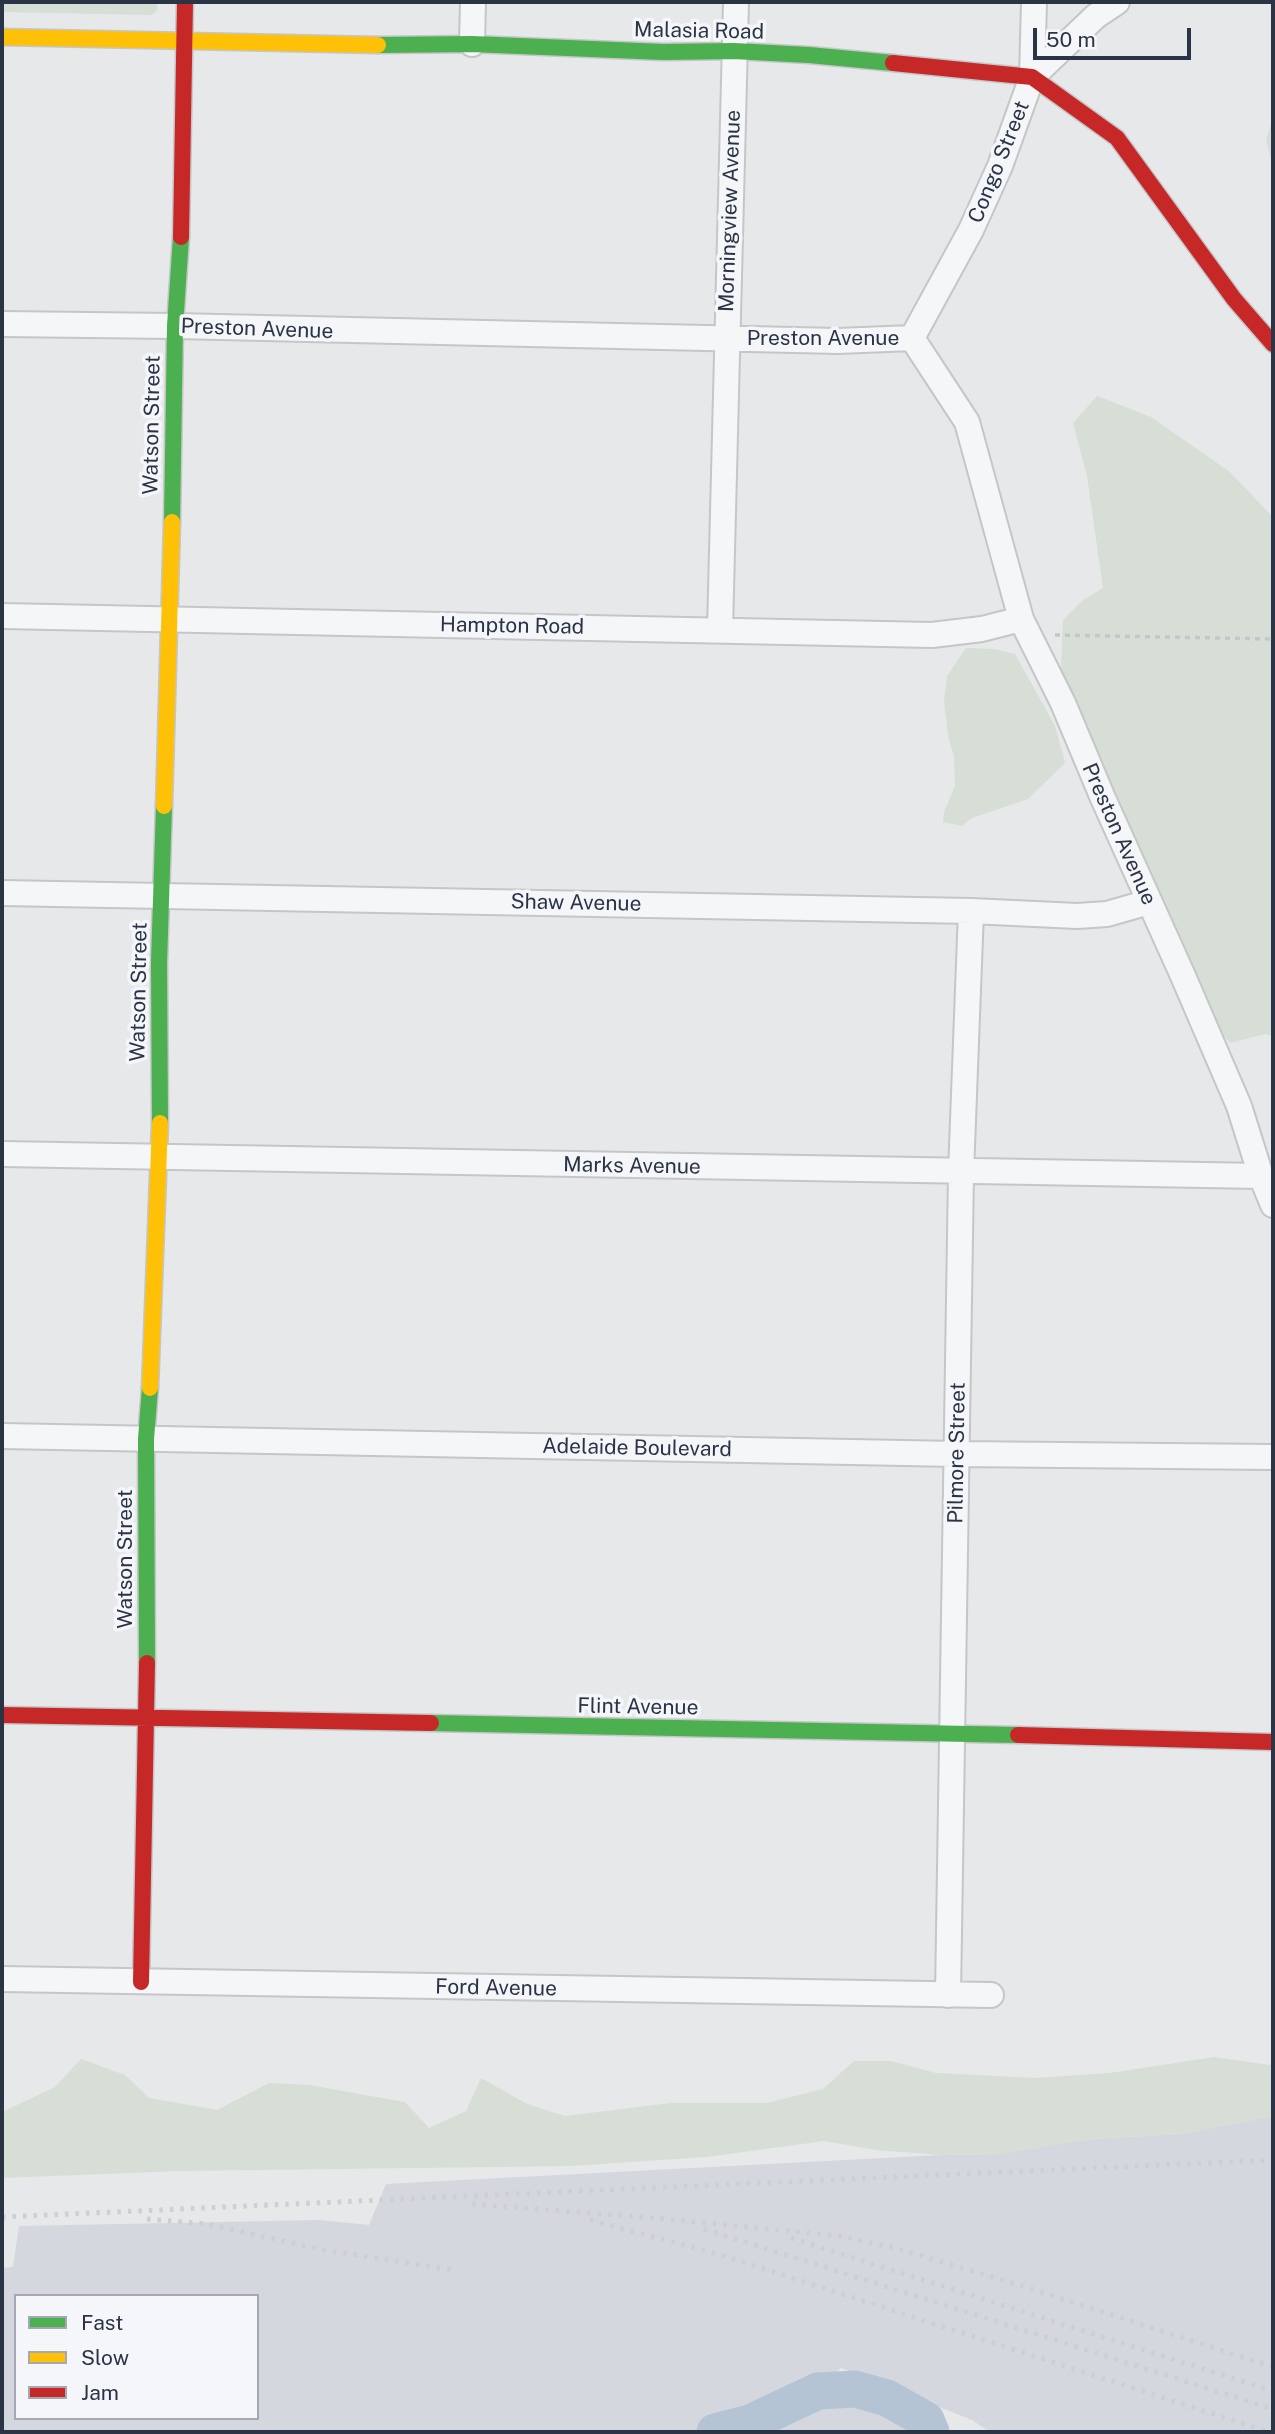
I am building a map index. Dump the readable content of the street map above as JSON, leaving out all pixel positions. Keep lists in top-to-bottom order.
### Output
{
  "streets": {
    "street": [
      "Malasia Road",
      "Congo Street",
      "Morningview Avenue",
      "Preston Avenue",
      "Watson Street",
      "Hampton Road",
      "Shaw Avenue",
      "Marks Avenue",
      "Adelaide Boulevard",
      "Pilmore Street",
      "Flint Avenue",
      "Ford Avenue"
    ]
  },
  "crossings": [
    ["Malasia Road", "Congo Street"],
    ["Malasia Road", "Morningview Avenue"],
    ["Malasia Road", "Watson Street"],
    ["Congo Street", "Preston Avenue"],
    ["Morningview Avenue", "Preston Avenue"],
    ["Morningview Avenue", "Hampton Road"],
    ["Preston Avenue", "Watson Street"],
    ["Preston Avenue", "Hampton Road"],
    ["Preston Avenue", "Shaw Avenue"],
    ["Preston Avenue", "Marks Avenue"],
    ["Watson Street", "Hampton Road"],
    ["Watson Street", "Shaw Avenue"],
    ["Watson Street", "Marks Avenue"],
    ["Watson Street", "Adelaide Boulevard"],
    ["Watson Street", "Flint Avenue"],
    ["Watson Street", "Ford Avenue"],
    ["Shaw Avenue", "Pilmore Street"],
    ["Marks Avenue", "Pilmore Street"],
    ["Adelaide Boulevard", "Pilmore Street"],
    ["Pilmore Street", "Flint Avenue"],
    ["Pilmore Street", "Ford Avenue"]
  ],
  "legend": ["Fast", "Slow", "Jam"],
  "scale_bar": "50 m"
}
